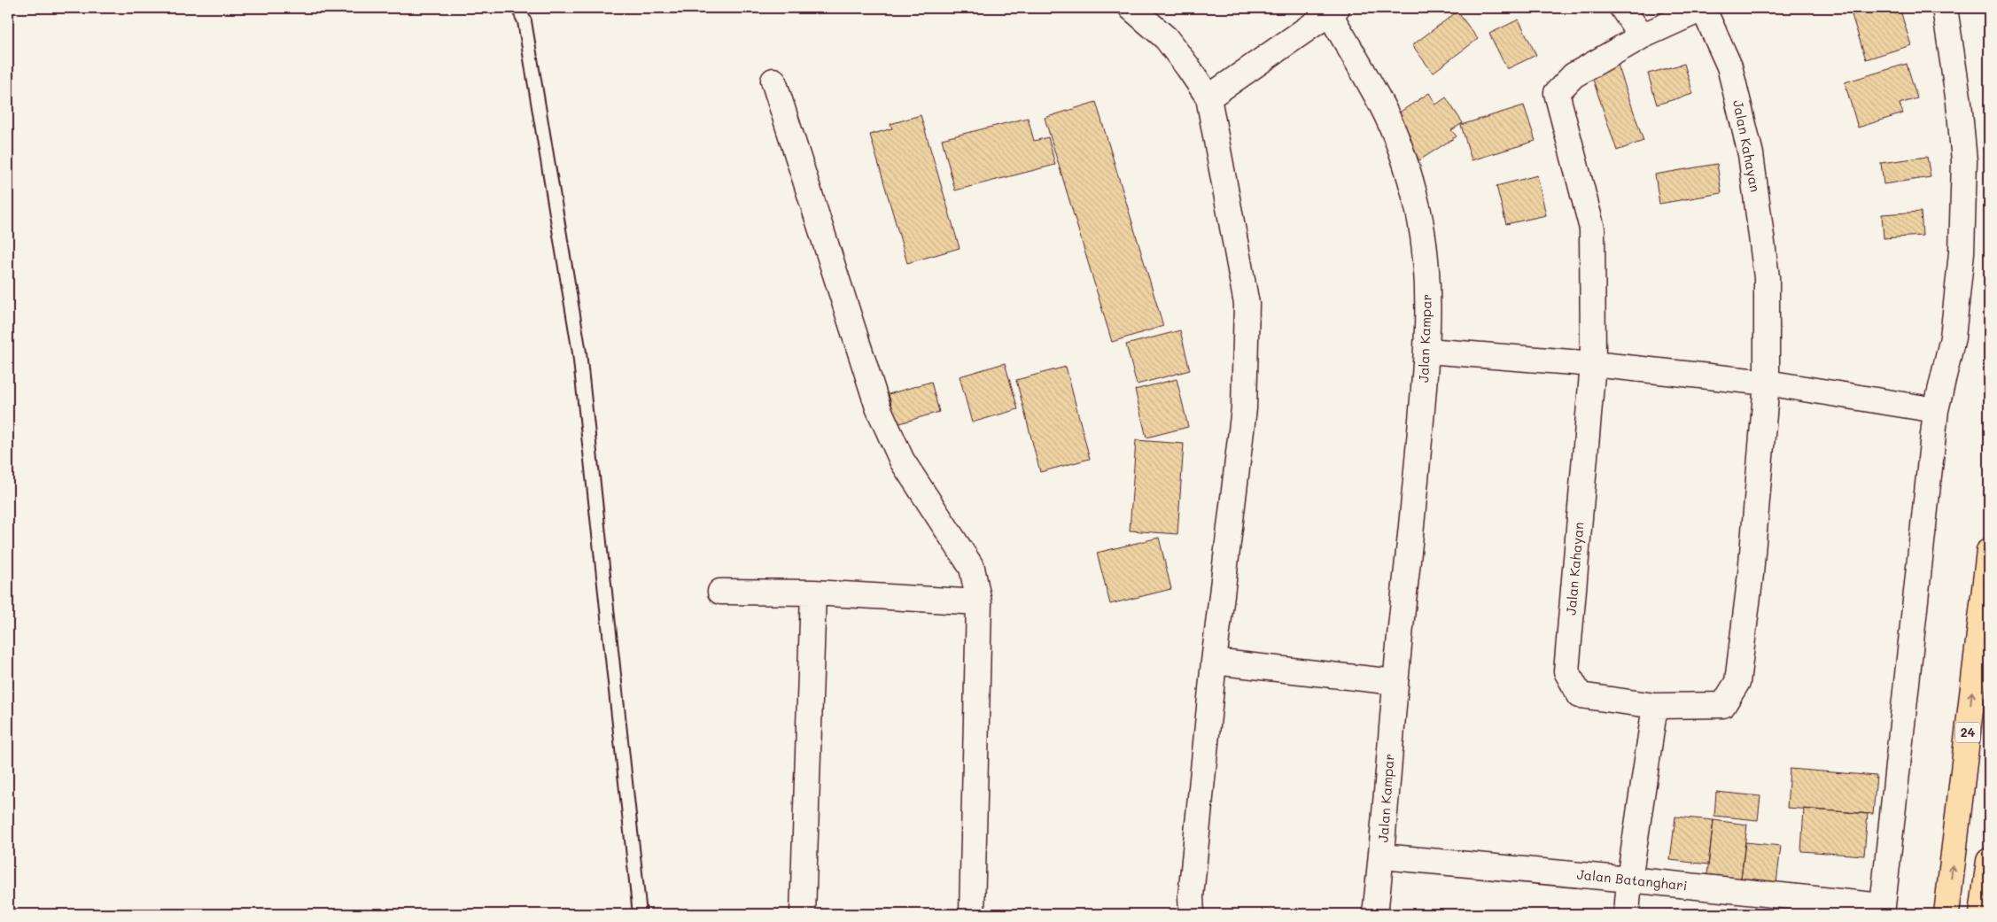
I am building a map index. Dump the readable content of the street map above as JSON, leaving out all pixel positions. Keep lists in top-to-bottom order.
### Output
{
  "streets": {
    "highway": ["24"],
    "street": ["Jalan Kahayan", "Jalan Kampar", "Jalan Batanghari"]
  },
  "crossings": [
    ["Jalan Kampar", "Jalan Batanghari"]
  ]
}
